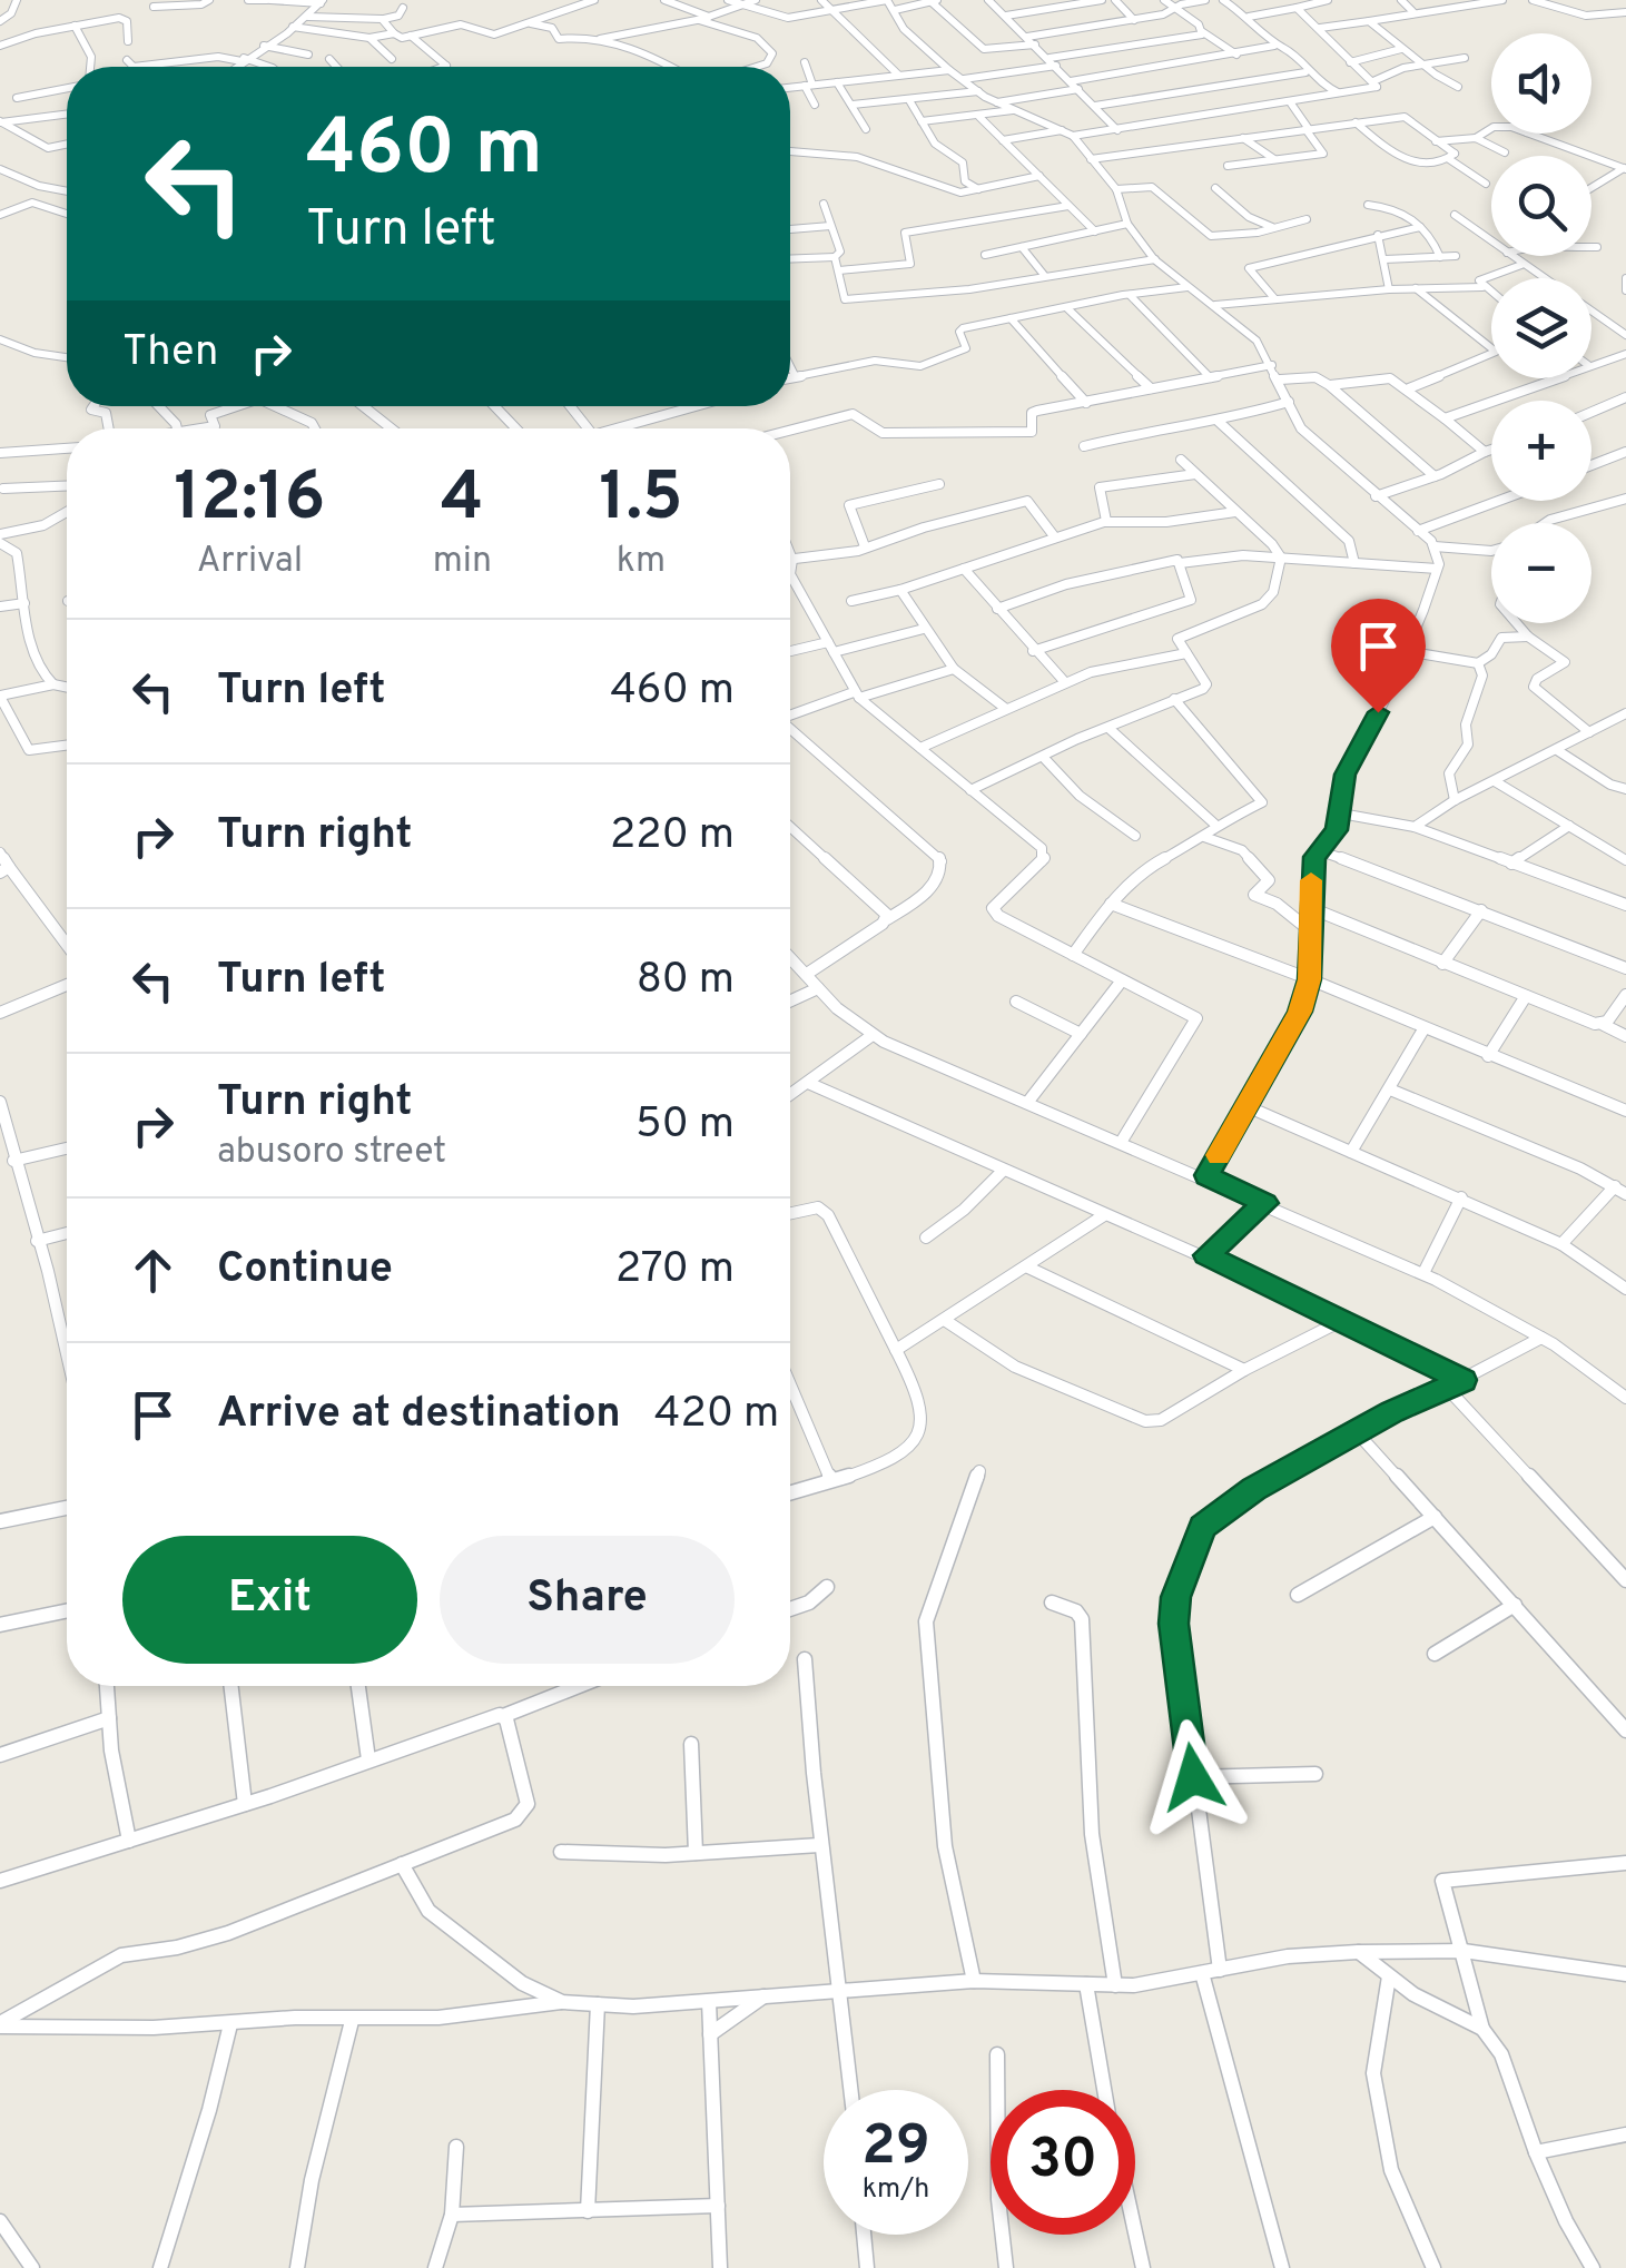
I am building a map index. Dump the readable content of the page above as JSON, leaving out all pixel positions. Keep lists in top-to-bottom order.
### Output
{
  "page": {
    "map_buttons": ["+", "−"],
    "turn": ["460 m", "Turn left"],
    "then": "Then",
    "eta": [
      "12:16",
      "Arrival",
      "4",
      "min",
      "1.5",
      "km"
    ],
    "list": [
      {
        "name": "Turn left",
        "value": "460 m"
      },
      {
        "name": "Turn right",
        "value": "220 m"
      },
      {
        "name": "Turn left",
        "value": "80 m"
      },
      {
        "name": "Turn right",
        "note": "abusoro street",
        "value": "50 m"
      },
      {
        "name": "Continue",
        "value": "270 m"
      },
      {
        "name": "Arrive at destination",
        "value": "420 m"
      }
    ],
    "buttons": ["Exit", "Share"],
    "speed": "29 km/h",
    "limit": "30"
  }
}
